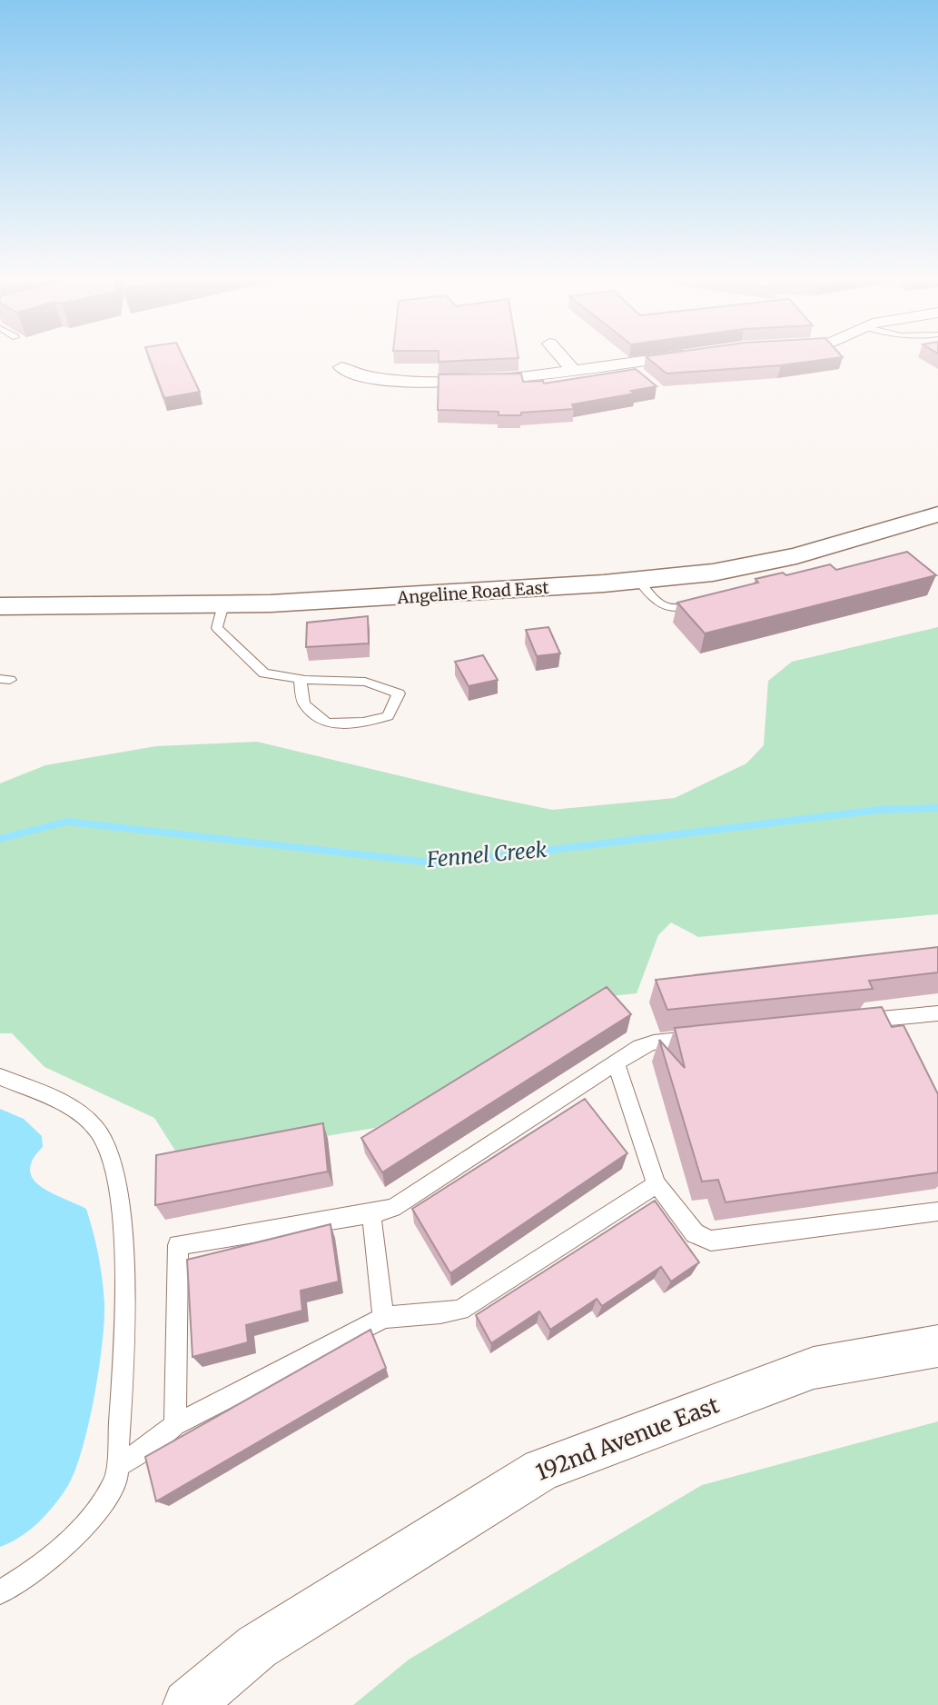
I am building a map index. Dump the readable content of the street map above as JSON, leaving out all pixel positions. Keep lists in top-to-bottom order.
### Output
{
  "streets": {
    "street": ["Angeline Road East", "192nd Avenue East"]
  },
  "water": ["Fennel Creek"]
}
